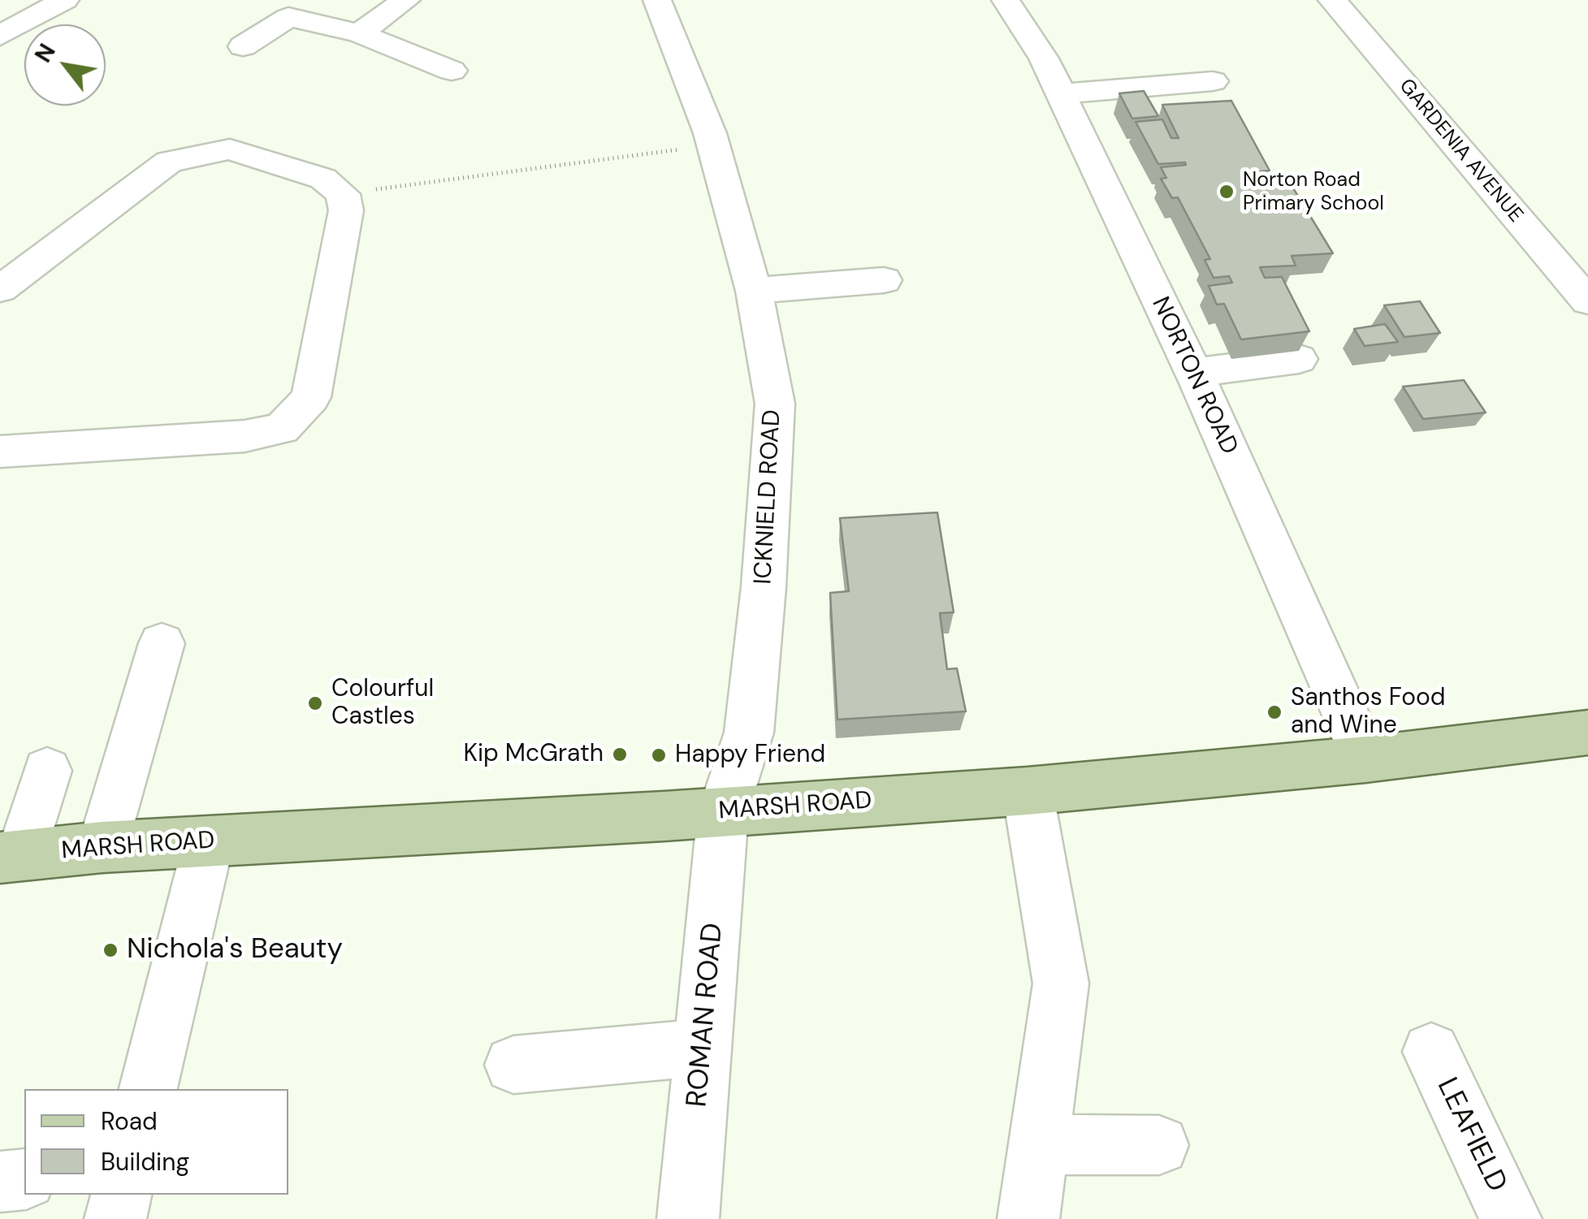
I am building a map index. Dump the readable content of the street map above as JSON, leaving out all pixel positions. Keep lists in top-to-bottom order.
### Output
{
  "streets": {
    "main road": ["MARSH ROAD"],
    "street": [
      "GARDENIA AVENUE",
      "NORTON ROAD",
      "ICKNIELD ROAD",
      "ROMAN ROAD",
      "LEAFIELD"
    ]
  },
  "crossings": [
    ["NORTON ROAD", "MARSH ROAD"],
    ["ICKNIELD ROAD", "MARSH ROAD"],
    ["ICKNIELD ROAD", "ROMAN ROAD"],
    ["MARSH ROAD", "ROMAN ROAD"]
  ],
  "places": [
    "Norton Road Primary School",
    "Colourful Castles",
    "Santhos Food and Wine",
    "Kip McGrath",
    "Happy Friend",
    "Nichola's Beauty"
  ],
  "legend": ["Road", "Building"],
  "north": "top left"
}
